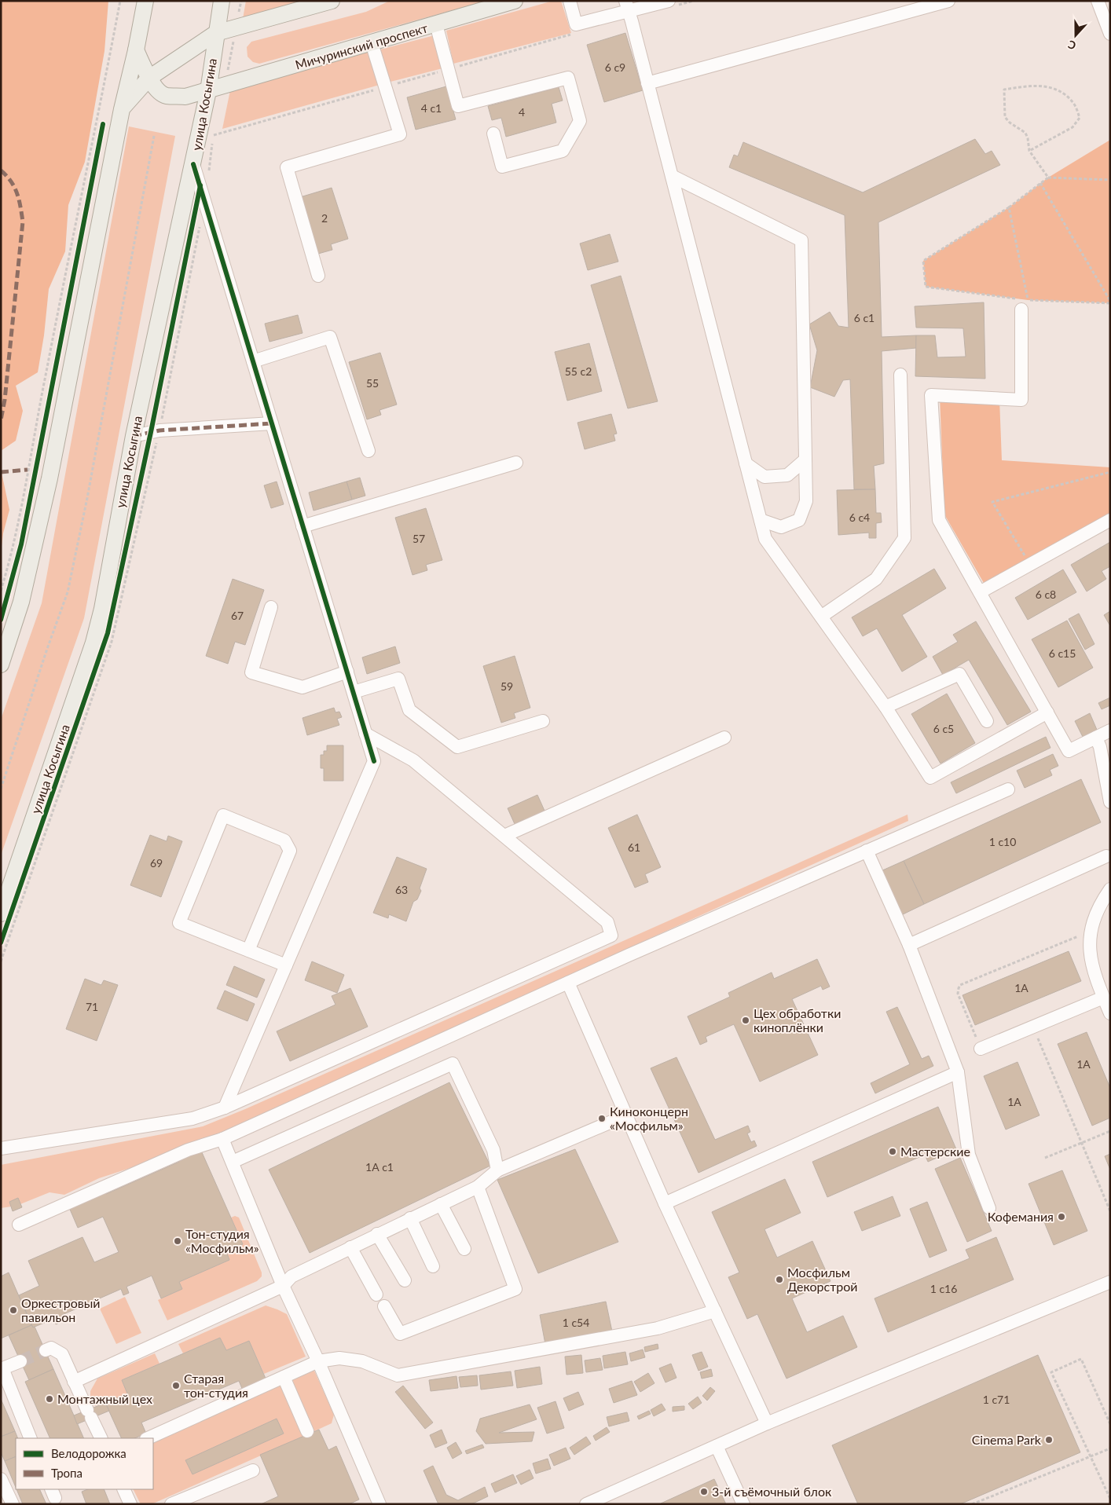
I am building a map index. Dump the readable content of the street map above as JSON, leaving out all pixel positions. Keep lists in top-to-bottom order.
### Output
{
  "streets": {
    "main road": ["Мичуринский проспект", "улица Косыгина"]
  },
  "crossings": [
    ["Мичуринский проспект", "улица Косыгина"]
  ],
  "places": [
    "Цех обработки киноплёнки",
    "Киноконцерн «Мосфильм»",
    "Мастерские",
    "Кофемания",
    "Тон-студия «Мосфильм»",
    "Мосфильм Декорстрой",
    "Оркестровый павильон",
    "Старая тон-студия",
    "Монтажный цех",
    "Cinema Park",
    "3-й съёмочный блок"
  ],
  "house_numbers": [
    "6 с9",
    "4 с1",
    "4",
    "2",
    "6 с1",
    "55 с2",
    "55",
    "6 с4",
    "57",
    "6 с8",
    "67",
    "6 с15",
    "59",
    "6 с5",
    "1 с10",
    "61",
    "69",
    "63",
    "1А",
    "71",
    "1А",
    "1А",
    "1А с1",
    "1 с16",
    "1 с54",
    "1 с71"
  ],
  "legend": ["Велодорожка", "Тропа"],
  "north": "bottom"
}
